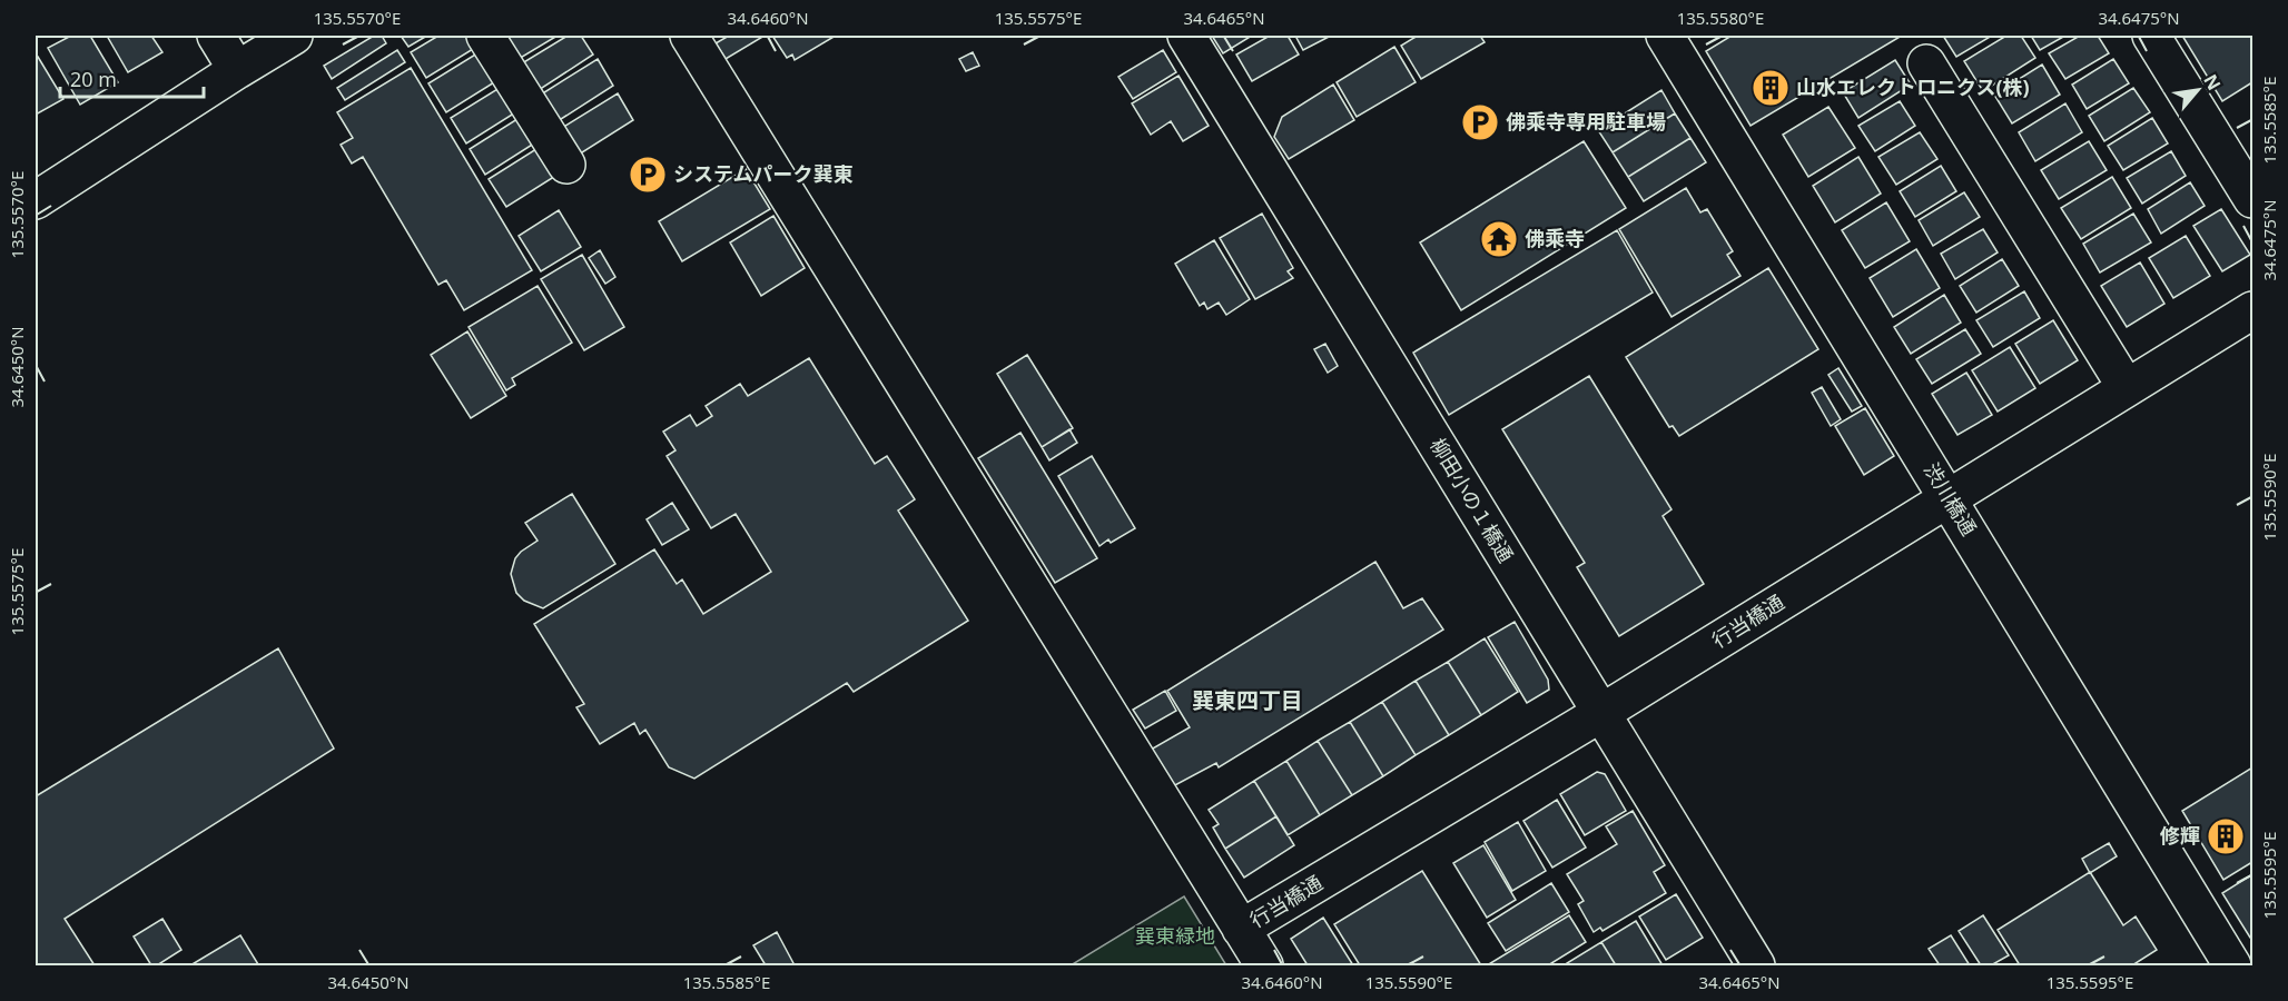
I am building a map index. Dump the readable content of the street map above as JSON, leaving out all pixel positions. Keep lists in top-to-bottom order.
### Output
{
  "streets": {
    "street": ["渋川橋通", "柳田小の１橋通", "行当橋通"]
  },
  "crossings": [
    ["渋川橋通", "行当橋通"],
    ["柳田小の１橋通", "行当橋通"]
  ],
  "districts": ["巽東四丁目"],
  "parks": ["巽東緑地"],
  "places": {
    "building": ["山水エレクトロニクス(株)", "修輝"],
    "parking": ["佛乘寺専用駐車場", "システムパーク巽東"],
    "temple": ["佛乘寺"]
  },
  "scale_bar": "20 m",
  "north": "top right",
  "coordinates": [
    "135.5570°E",
    "34.6460°N",
    "135.5575°E",
    "34.6465°N",
    "135.5580°E",
    "34.6475°N",
    "135.5585°E",
    "34.6450°N",
    "135.5590°E",
    "135.5595°E"
  ]
}
